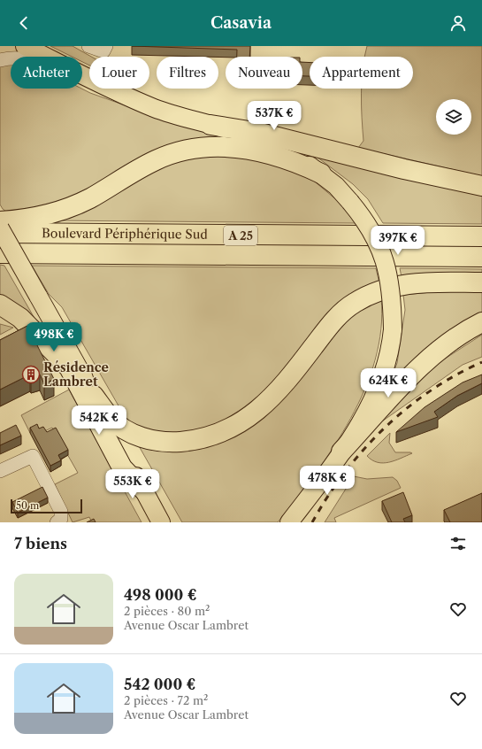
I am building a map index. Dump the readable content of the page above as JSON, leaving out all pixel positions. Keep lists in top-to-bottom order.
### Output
{
  "streets": {
    "highway": ["Boulevard Périphérique Sud", "A 25"]
  },
  "places": {
    "building": ["Résidence Lambret"]
  },
  "scale_bar": "50 m",
  "page": {
    "header": "Casavia",
    "chip": [
      "Acheter",
      "Louer",
      "Filtres",
      "Nouveau",
      "Appartement"
    ],
    "price": [
      "537K €",
      "397K €",
      "498K €",
      "624K €",
      "542K €",
      "478K €",
      "553K €"
    ],
    "scale": "50 m",
    "heading": "7 biens",
    "list": [
      {
        "name": "498 000 €",
        "note": "2 pièces · 80 m² · Avenue Oscar Lambret"
      },
      {
        "name": "542 000 €",
        "note": "2 pièces · 72 m² · Avenue Oscar Lambret"
      }
    ]
  }
}
